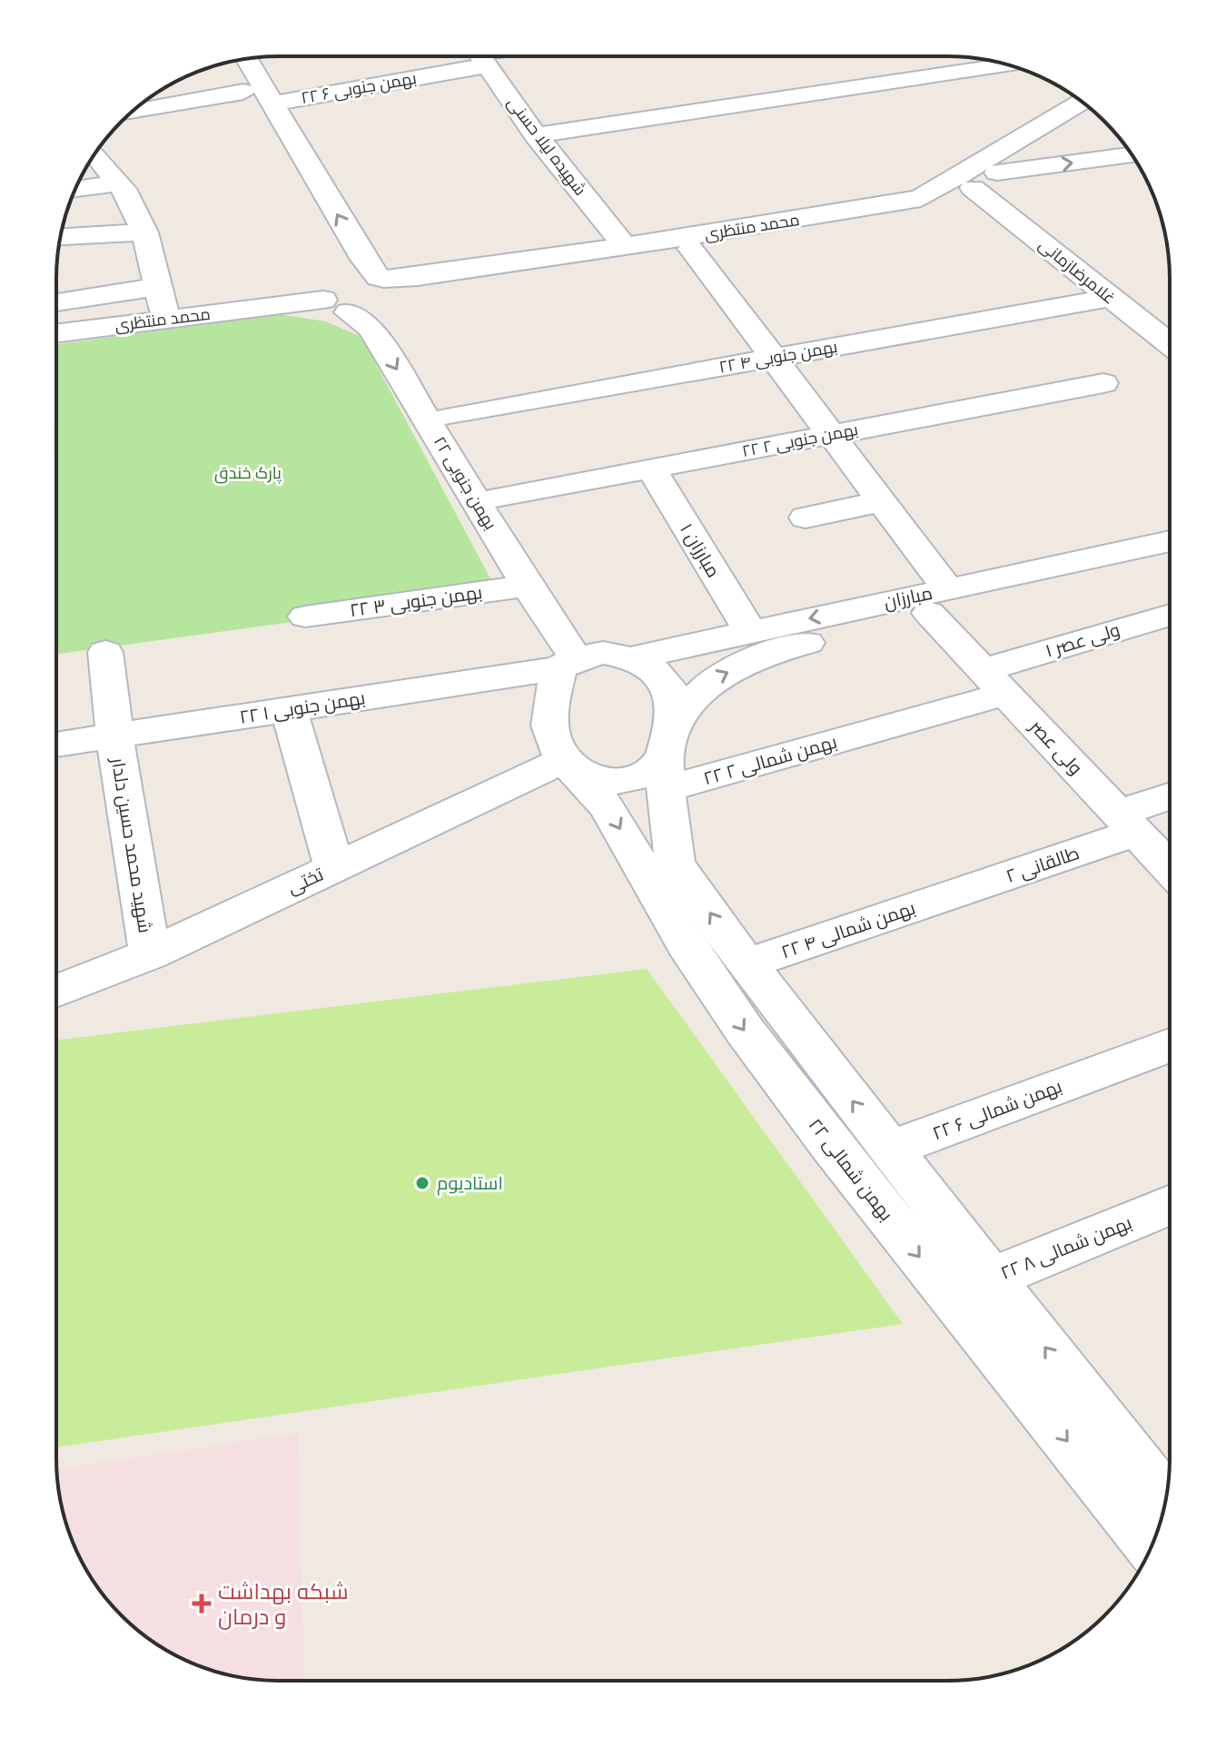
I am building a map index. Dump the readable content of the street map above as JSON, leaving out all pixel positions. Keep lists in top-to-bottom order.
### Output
{
  "streets": {
    "street": [
      "۲۲ بهمن جنوبی ۶",
      "شهیده لیلا حسنی",
      "محمد منتظری",
      "غلامرضازمانی",
      "۲۲ بهمن جنوبی ۴",
      "۲۲ بهمن جنوبی ۲",
      "۲۲ بهمن جنوبی",
      "مبارزان ۱",
      "مبارزان",
      "۲۲ بهمن جنوبی ۳",
      "ولی عصر ۱",
      "۲۲ بهمن جنوبی ۱",
      "ولی عصر",
      "۲۲ بهمن شمالی ۲",
      "شهید محمد حسین دلدار",
      "طالقانی ۲",
      "تختی",
      "۲۲ بهمن شمالی ۴",
      "۲۲ بهمن شمالی ۶",
      "۲۲ بهمن شمالی",
      "۲۲ بهمن شمالی ۸"
    ]
  },
  "crossings": [
    ["۲۲ بهمن جنوبی ۶", "۲۲ بهمن جنوبی"],
    ["شهیده لیلا حسنی", "محمد منتظری"],
    ["محمد منتظری", "غلامرضازمانی"],
    ["محمد منتظری", "۲۲ بهمن جنوبی"],
    ["محمد منتظری", "ولی عصر"],
    ["غلامرضازمانی", "۲۲ بهمن جنوبی ۴"],
    ["۲۲ بهمن جنوبی ۴", "۲۲ بهمن جنوبی"],
    ["۲۲ بهمن جنوبی ۴", "ولی عصر"],
    ["۲۲ بهمن جنوبی ۲", "۲۲ بهمن جنوبی"],
    ["۲۲ بهمن جنوبی ۲", "مبارزان ۱"],
    ["۲۲ بهمن جنوبی ۲", "ولی عصر"],
    ["۲۲ بهمن جنوبی", "مبارزان"],
    ["۲۲ بهمن جنوبی", "۲۲ بهمن جنوبی ۳"],
    ["۲۲ بهمن جنوبی", "۲۲ بهمن جنوبی ۱"],
    ["۲۲ بهمن جنوبی", "۲۲ بهمن شمالی ۲"],
    ["۲۲ بهمن جنوبی", "تختی"],
    ["۲۲ بهمن جنوبی", "۲۲ بهمن شمالی"],
    ["مبارزان ۱", "مبارزان"],
    ["مبارزان", "۲۲ بهمن جنوبی ۱"],
    ["مبارزان", "ولی عصر"],
    ["مبارزان", "۲۲ بهمن شمالی ۲"],
    ["مبارزان", "تختی"],
    ["مبارزان", "۲۲ بهمن شمالی"],
    ["ولی عصر ۱", "ولی عصر"],
    ["ولی عصر ۱", "۲۲ بهمن شمالی ۲"],
    ["۲۲ بهمن جنوبی ۱", "۲۲ بهمن شمالی ۲"],
    ["۲۲ بهمن جنوبی ۱", "شهید محمد حسین دلدار"],
    ["۲۲ بهمن جنوبی ۱", "تختی"],
    ["۲۲ بهمن جنوبی ۱", "۲۲ بهمن شمالی"],
    ["ولی عصر", "طالقانی ۲"],
    ["۲۲ بهمن شمالی ۲", "تختی"],
    ["۲۲ بهمن شمالی ۲", "۲۲ بهمن شمالی"],
    ["شهید محمد حسین دلدار", "تختی"],
    ["طالقانی ۲", "۲۲ بهمن شمالی ۴"],
    ["تختی", "۲۲ بهمن شمالی"]
  ],
  "parks": ["پارک خندق"],
  "places": {
    "other": ["استادیوم"],
    "health": ["شبکه بهداشت و درمان"]
  }
}
